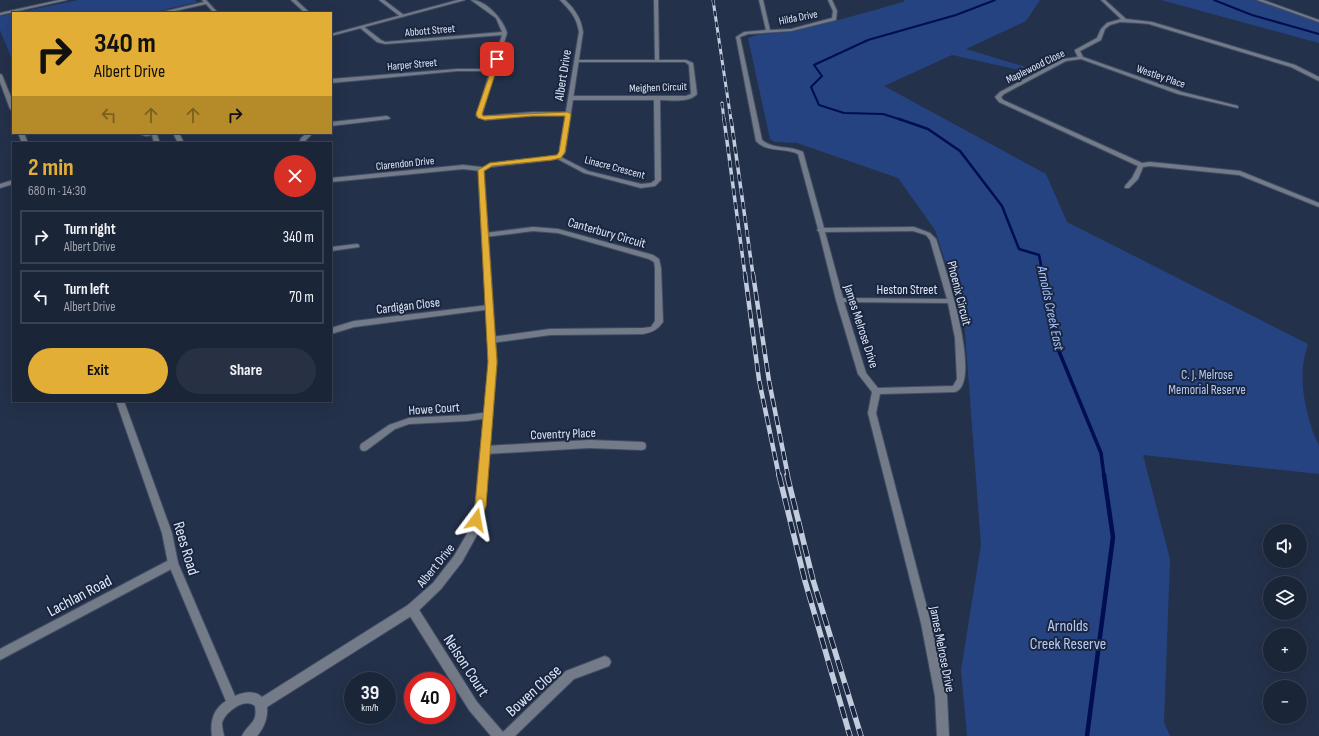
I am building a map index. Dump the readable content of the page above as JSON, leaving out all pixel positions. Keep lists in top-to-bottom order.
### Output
{
  "streets": {
    "street": [
      "Hilda Drive",
      "Abbott Street",
      "Harper Street",
      "Maplewood Close",
      "Albert Drive",
      "Westley Place",
      "Meighen Circuit",
      "Clarendon Drive",
      "Linacre Crescent",
      "Canterbury Circuit",
      "Heston Street",
      "Phoenix Circuit",
      "Cardigan Close",
      "James Melrose Drive",
      "Howe Court",
      "Coventry Place",
      "Rees Road",
      "Lachlan Road",
      "Nelson Court",
      "Bowen Close"
    ]
  },
  "crossings": [
    ["Hilda Drive", "James Melrose Drive"],
    ["Maplewood Close", "Westley Place"],
    ["Albert Drive", "Meighen Circuit"],
    ["Albert Drive", "Clarendon Drive"],
    ["Albert Drive", "Linacre Crescent"],
    ["Albert Drive", "Canterbury Circuit"],
    ["Albert Drive", "Cardigan Close"],
    ["Albert Drive", "Howe Court"],
    ["Albert Drive", "Coventry Place"],
    ["Albert Drive", "Nelson Court"],
    ["Meighen Circuit", "Linacre Crescent"],
    ["Heston Street", "Phoenix Circuit"],
    ["Heston Street", "James Melrose Drive"],
    ["Phoenix Circuit", "James Melrose Drive"],
    ["Rees Road", "Lachlan Road"]
  ],
  "water": ["Arnolds Creek East"],
  "parks": ["C. J. Melrose Memorial Reserve", "Arnolds Creek Reserve"],
  "page": {
    "turn": ["340 m", "Albert Drive"],
    "heading": ["2 min", "680 m · 14:30"],
    "list": [
      {
        "name": "Turn right",
        "note": "Albert Drive",
        "value": "340 m"
      },
      {
        "name": "Turn left",
        "note": "Albert Drive",
        "value": "70 m"
      }
    ],
    "buttons": ["Exit", "Share"],
    "map_buttons": ["+", "−"],
    "speed": "39 km/h",
    "limit": "40"
  }
}
